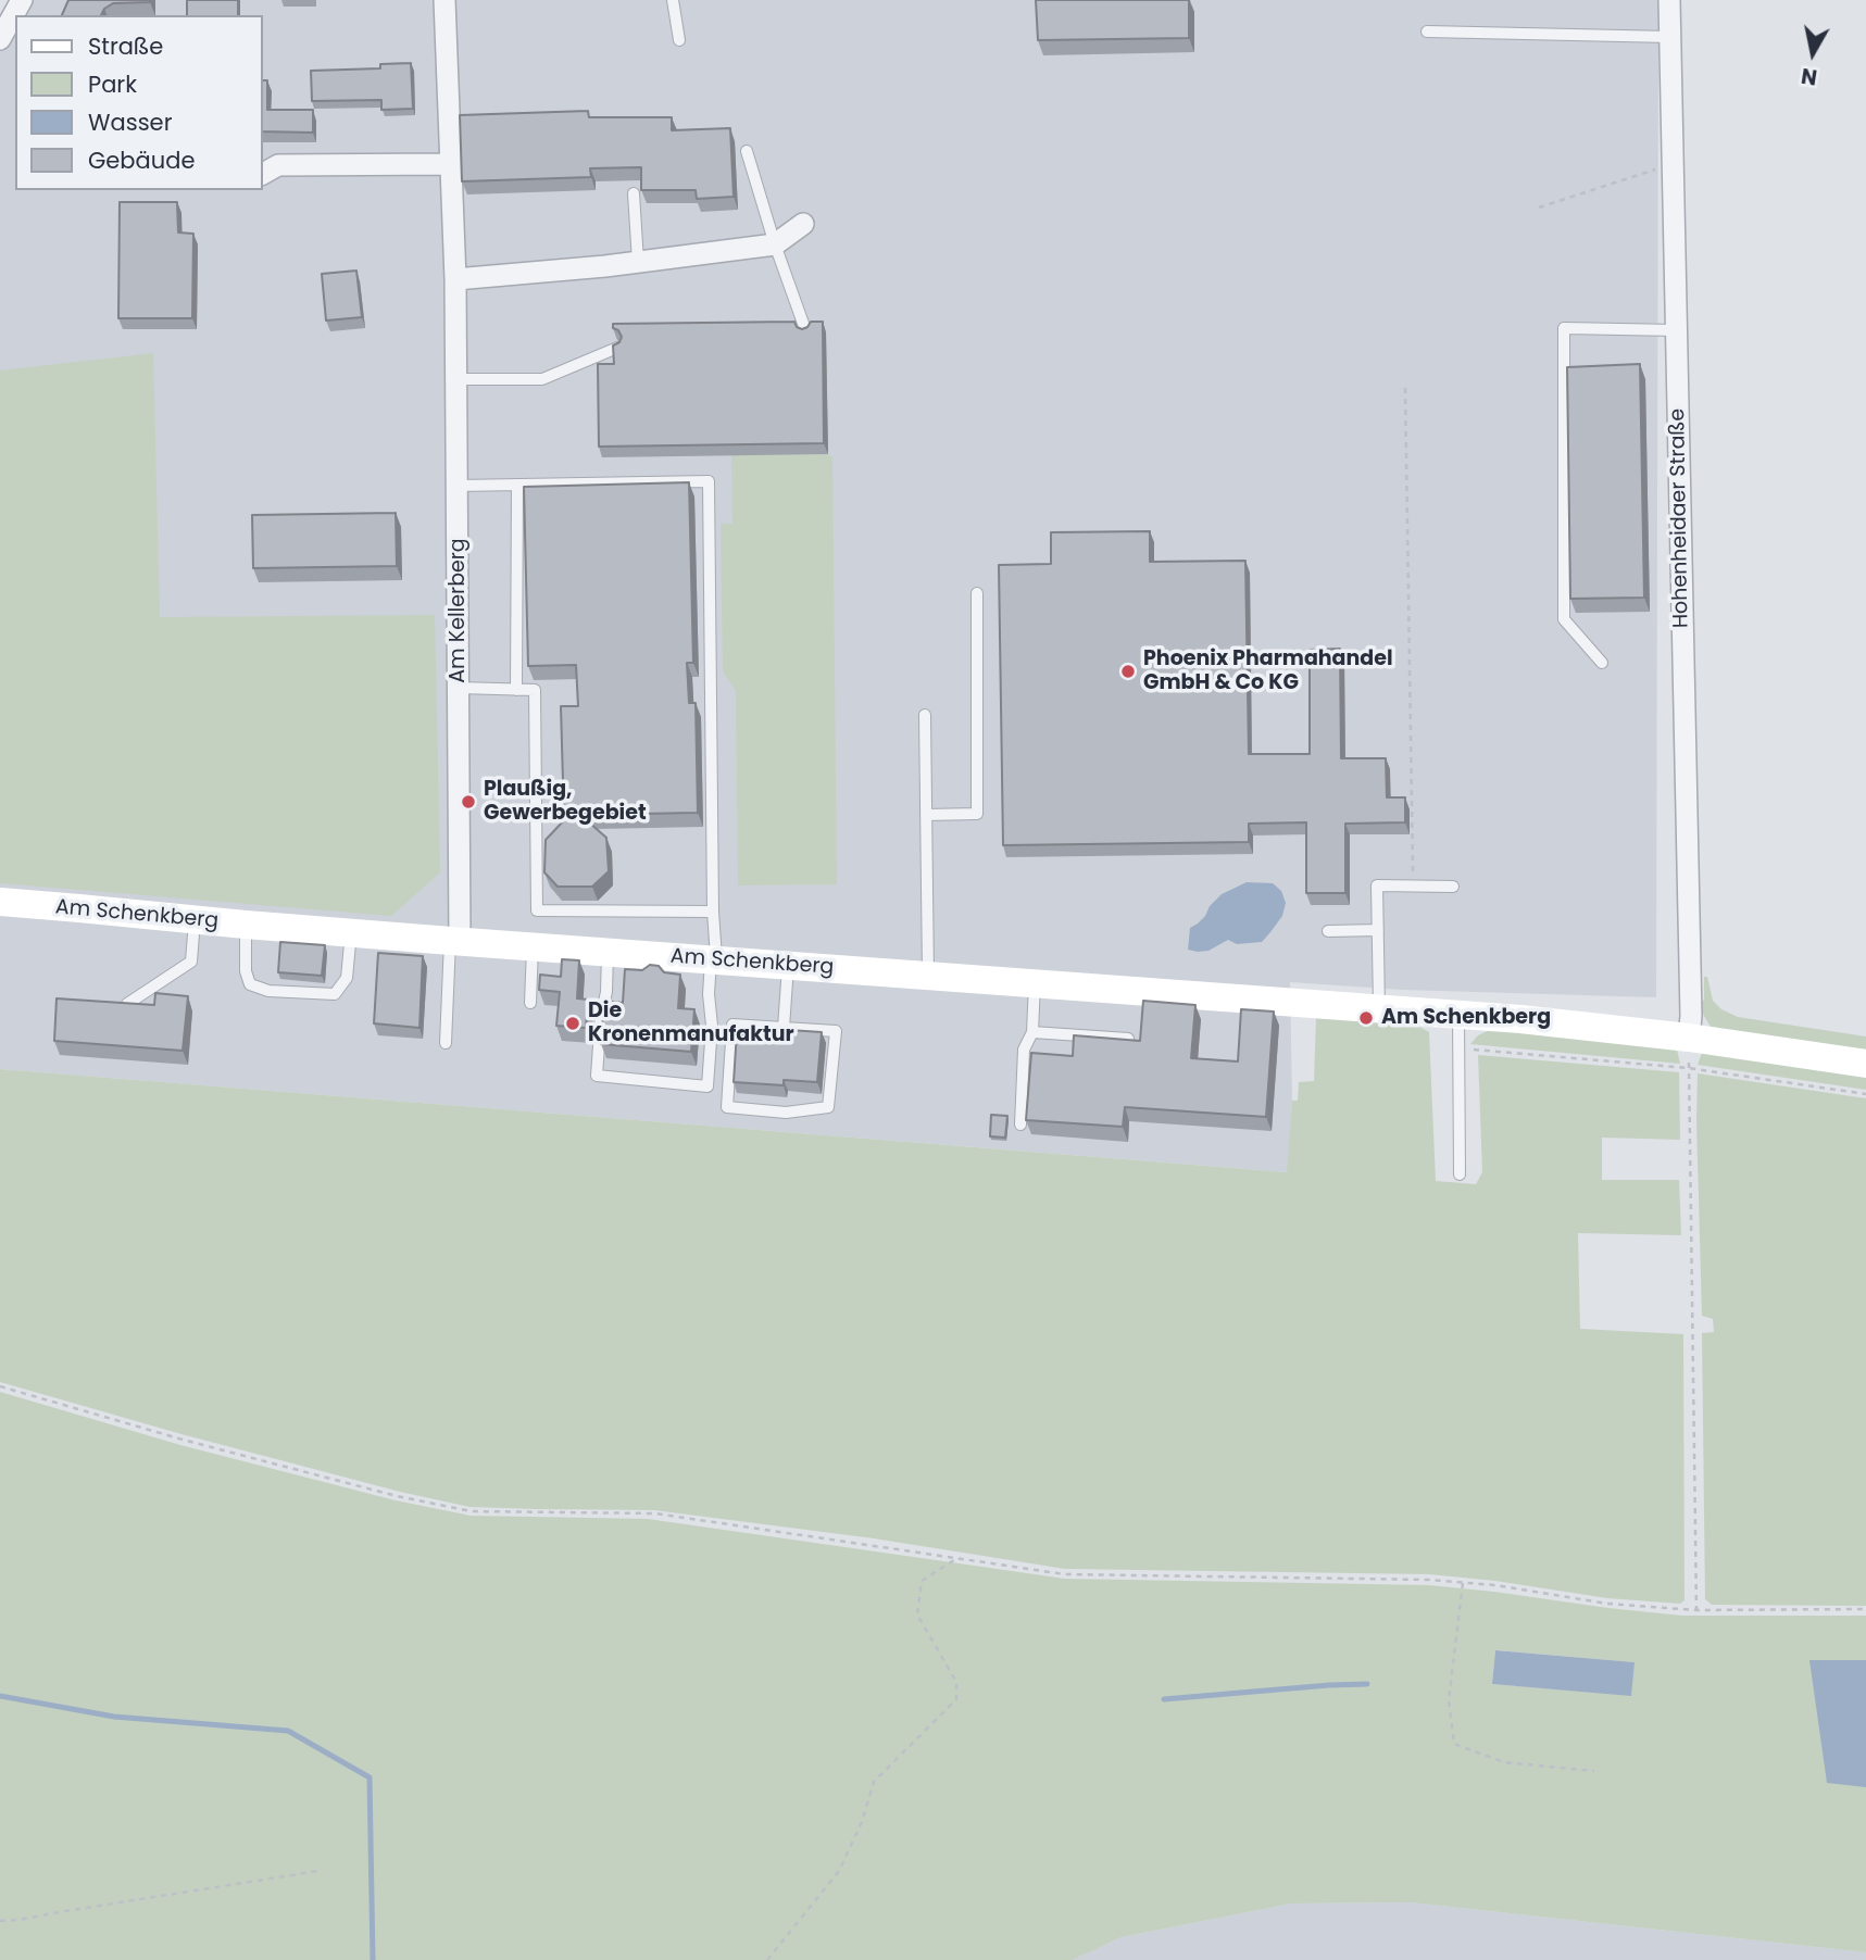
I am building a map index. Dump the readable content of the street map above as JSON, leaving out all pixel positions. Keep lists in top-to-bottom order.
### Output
{
  "streets": {
    "main road": ["Am Schenkberg"],
    "street": ["Hohenheidaer Straße", "Am Kellerberg"]
  },
  "crossings": [
    ["Hohenheidaer Straße", "Am Schenkberg"],
    ["Am Kellerberg", "Am Schenkberg"]
  ],
  "places": [
    "Phoenix Pharmahandel GmbH & Co KG",
    "Plaußig, Gewerbegebiet",
    "Am Schenkberg",
    "Die Kronenmanufaktur"
  ],
  "legend": [
    "Straße",
    "Park",
    "Wasser",
    "Gebäude"
  ],
  "north": "bottom"
}
